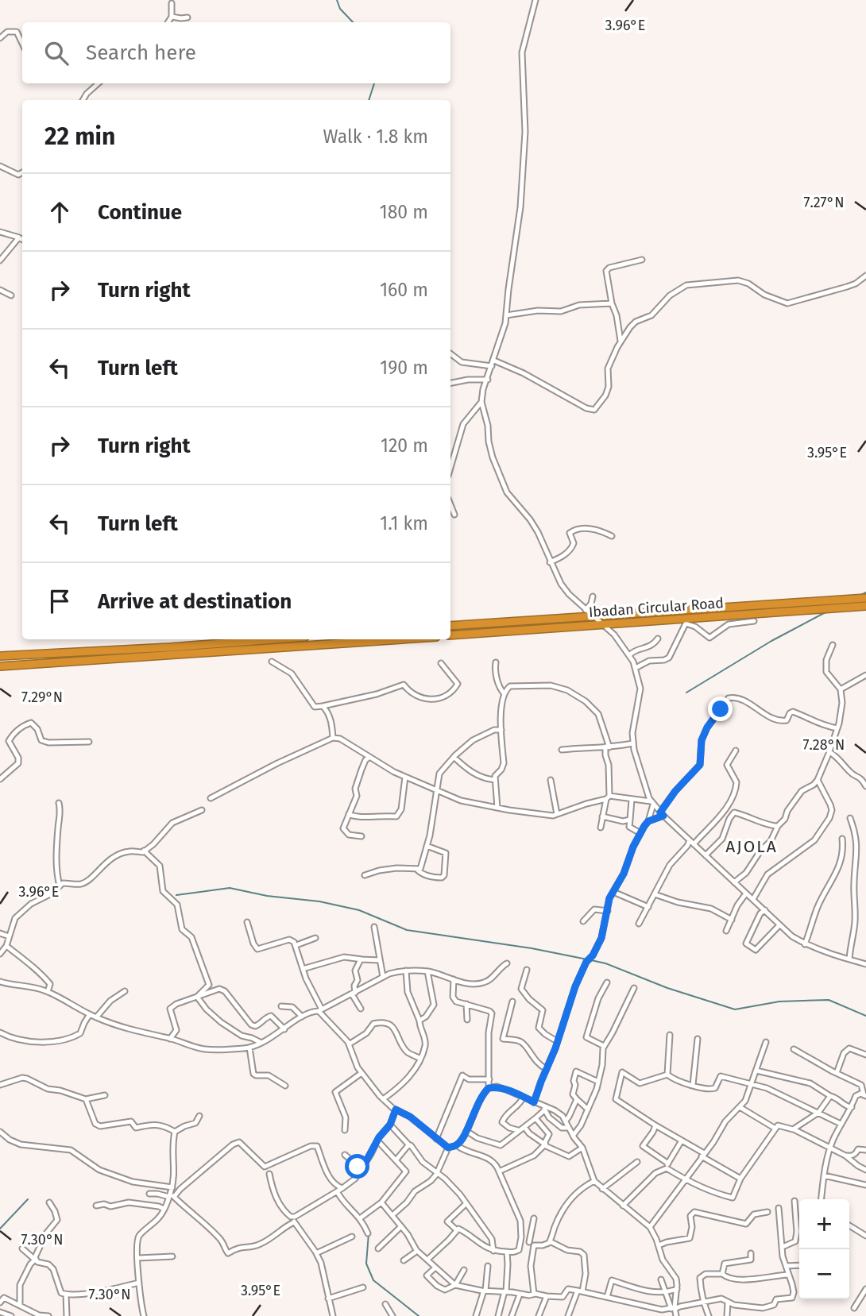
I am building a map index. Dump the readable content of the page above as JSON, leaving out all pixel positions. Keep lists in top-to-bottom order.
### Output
{
  "streets": {
    "highway": ["Ibadan Circular Road"]
  },
  "districts": ["AJOLA"],
  "page": {
    "search": "Search here",
    "heading": ["22 min", "Walk · 1.8 km"],
    "list": [
      ["Continue", "180 m"],
      ["Turn right", "160 m"],
      ["Turn left", "190 m"],
      ["Turn right", "120 m"],
      ["Turn left", "1.1 km"],
      "Arrive at destination"
    ],
    "map_buttons": ["+", "−"]
  },
  "coordinates": [
    "3.96°E",
    "7.27°N",
    "3.95°E",
    "7.29°N",
    "7.28°N",
    "7.30°N"
  ]
}
